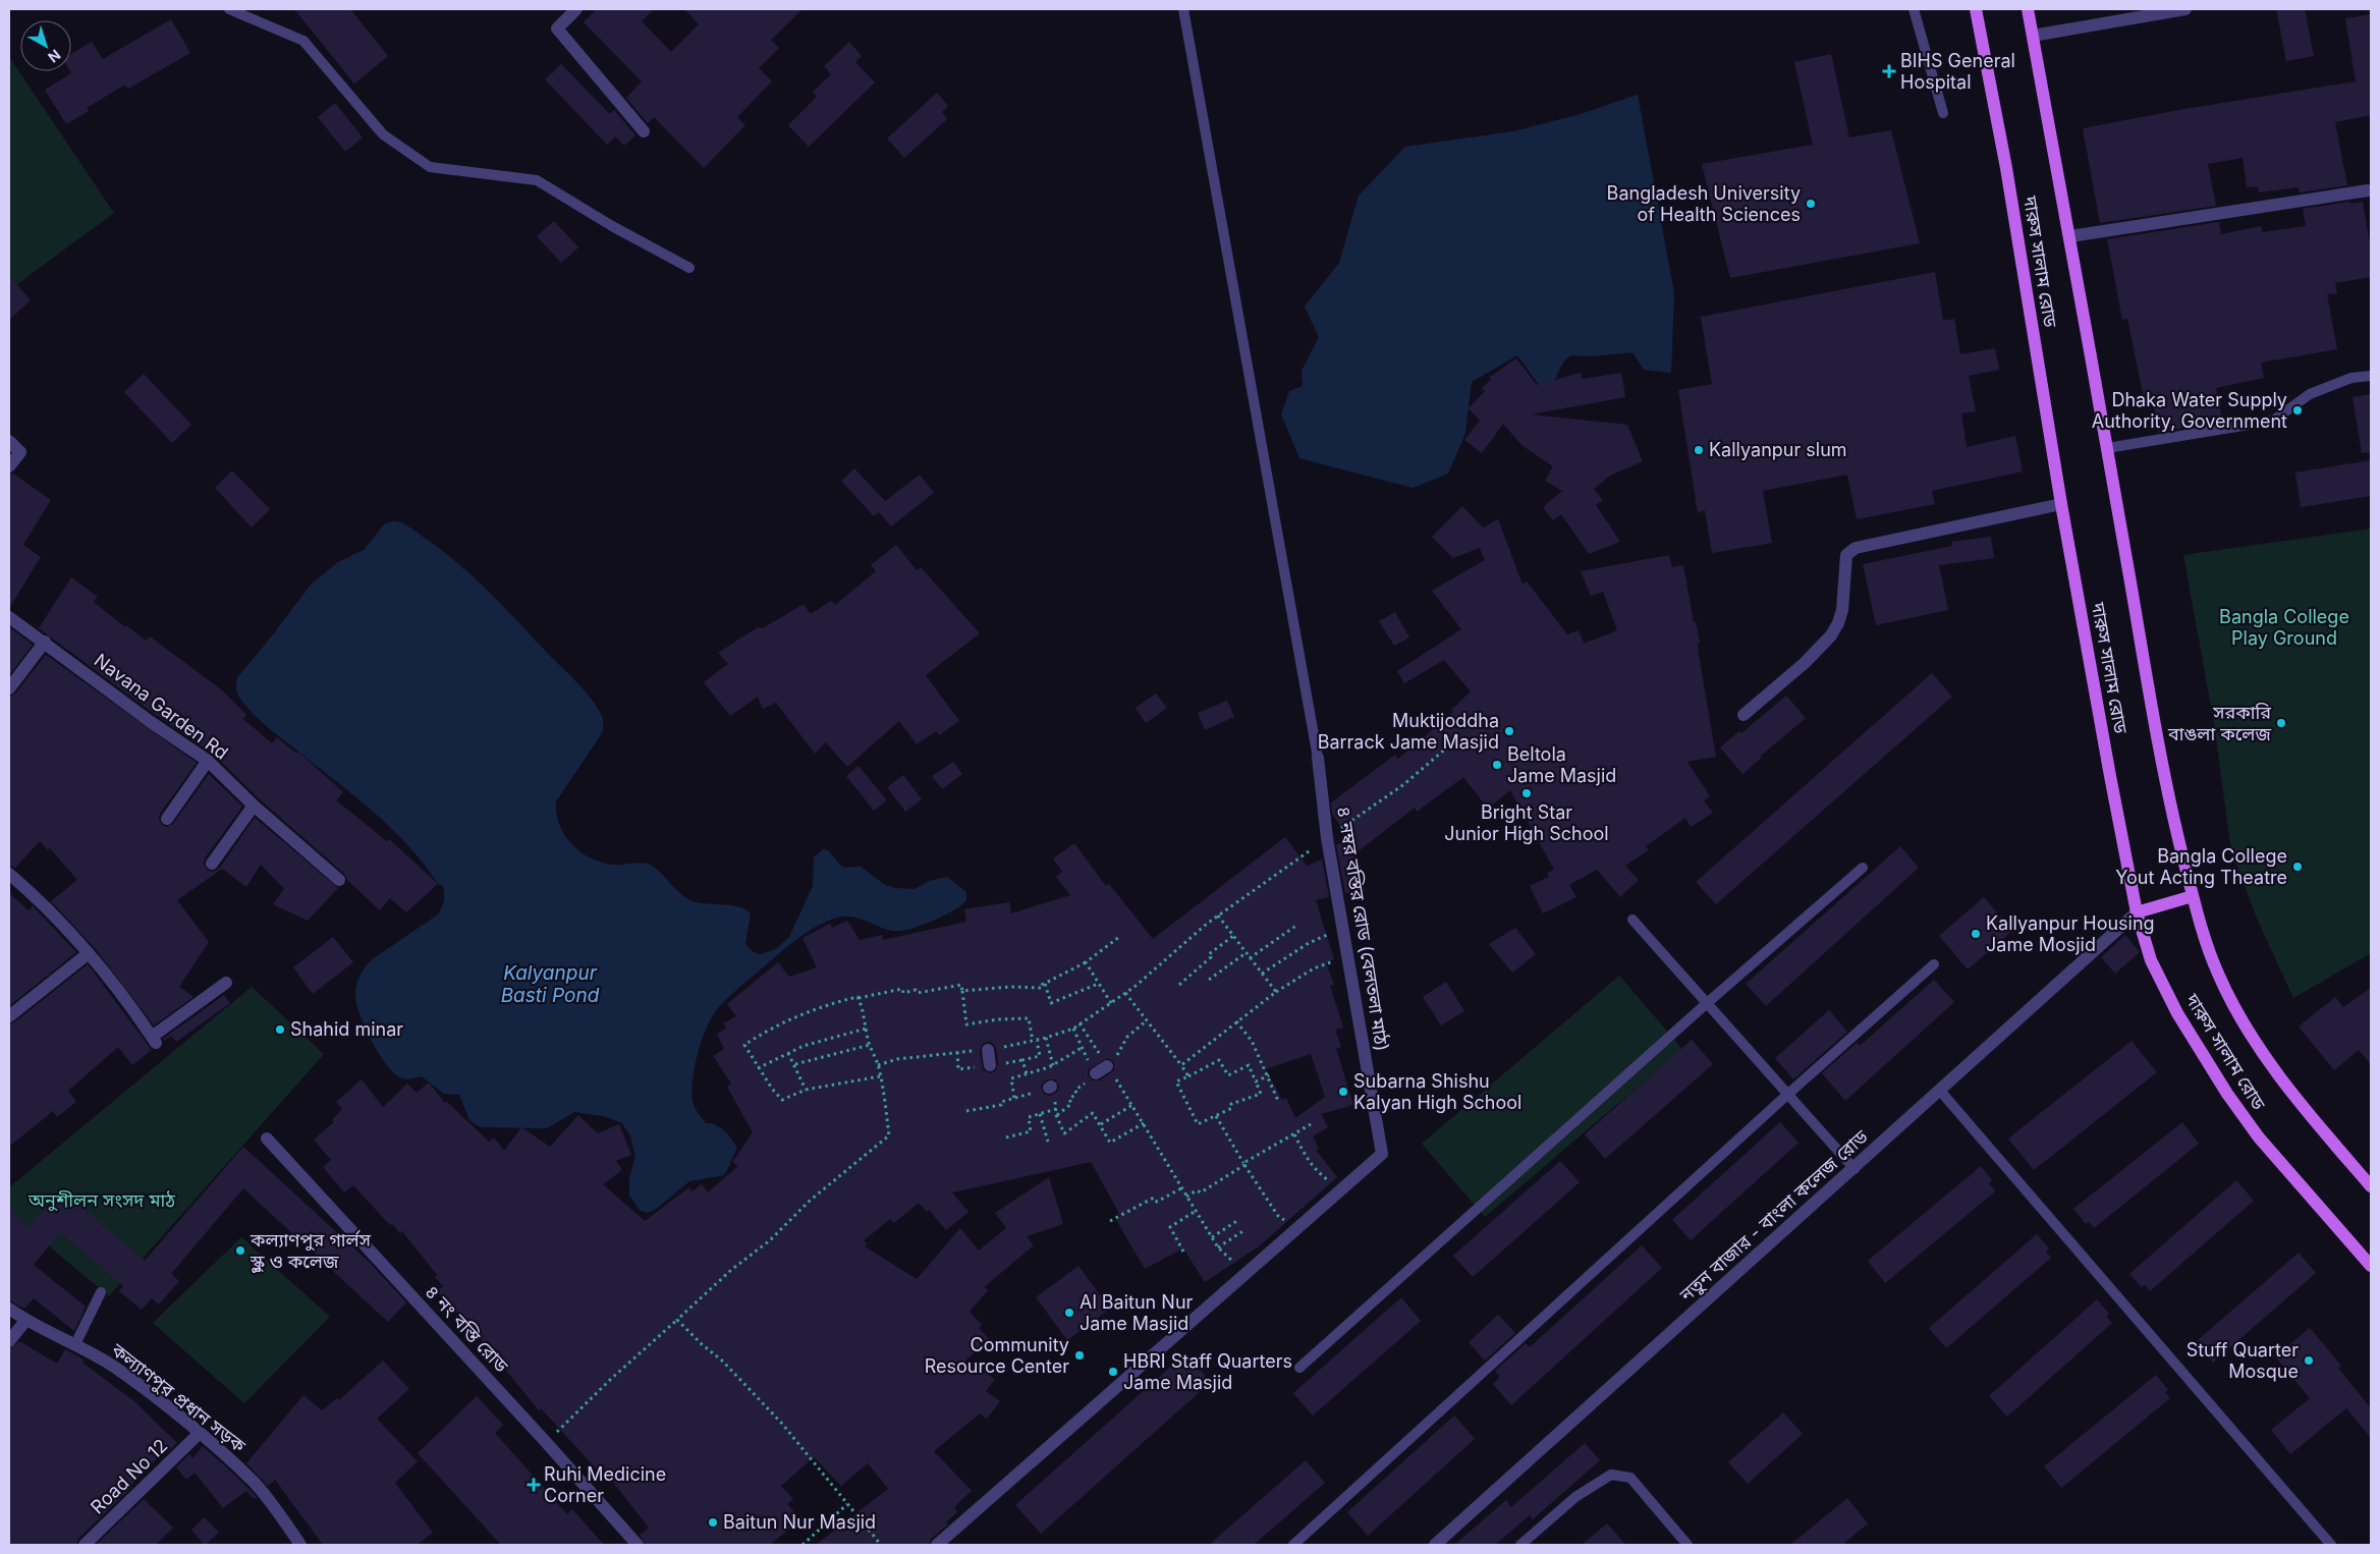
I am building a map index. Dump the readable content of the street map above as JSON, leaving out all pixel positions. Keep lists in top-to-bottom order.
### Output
{
  "streets": {
    "main road": ["দারুস সালাম রোড"],
    "street": [
      "Navana Garden Rd",
      "৪ নম্বর বস্তির রোড (বেলতলা মাঠ)",
      "নতুন বাজার - বাংলা কলেজ রোড",
      "৪ নং বস্তি রোড",
      "কল্যাণপুর প্রধান সড়ক",
      "Road No 12"
    ]
  },
  "crossings": [
    ["দারুস সালাম রোড", "নতুন বাজার - বাংলা কলেজ রোড"],
    ["কল্যাণপুর প্রধান সড়ক", "Road No 12"]
  ],
  "water": ["Kalyanpur Basti Pond"],
  "parks": ["Bangla College Play Ground", "অনুশীলন সংসদ মাঠ"],
  "places": {
    "health": ["BIHS General Hospital", "Ruhi Medicine Corner"],
    "other": [
      "Bangladesh University of Health Sciences",
      "Dhaka Water Supply Authority, Government",
      "Kallyanpur slum",
      "সরকারি বাঙলা কলেজ",
      "Muktijoddha Barrack Jame Masjid",
      "Beltola Jame Masjid",
      "Bright Star Junior High School",
      "Bangla College Yout Acting Theatre",
      "Kallyanpur Housing Jame Mosjid",
      "Shahid minar",
      "Subarna Shishu Kalyan High School",
      "কল্যাণপুর গার্লস স্কুল ও কলেজ",
      "Al Baitun Nur Jame Masjid",
      "Community Resource Center",
      "Stuff Quarter Mosque",
      "HBRI Staff Quarters Jame Masjid",
      "Baitun Nur Masjid"
    ]
  },
  "north": "bottom right"
}
